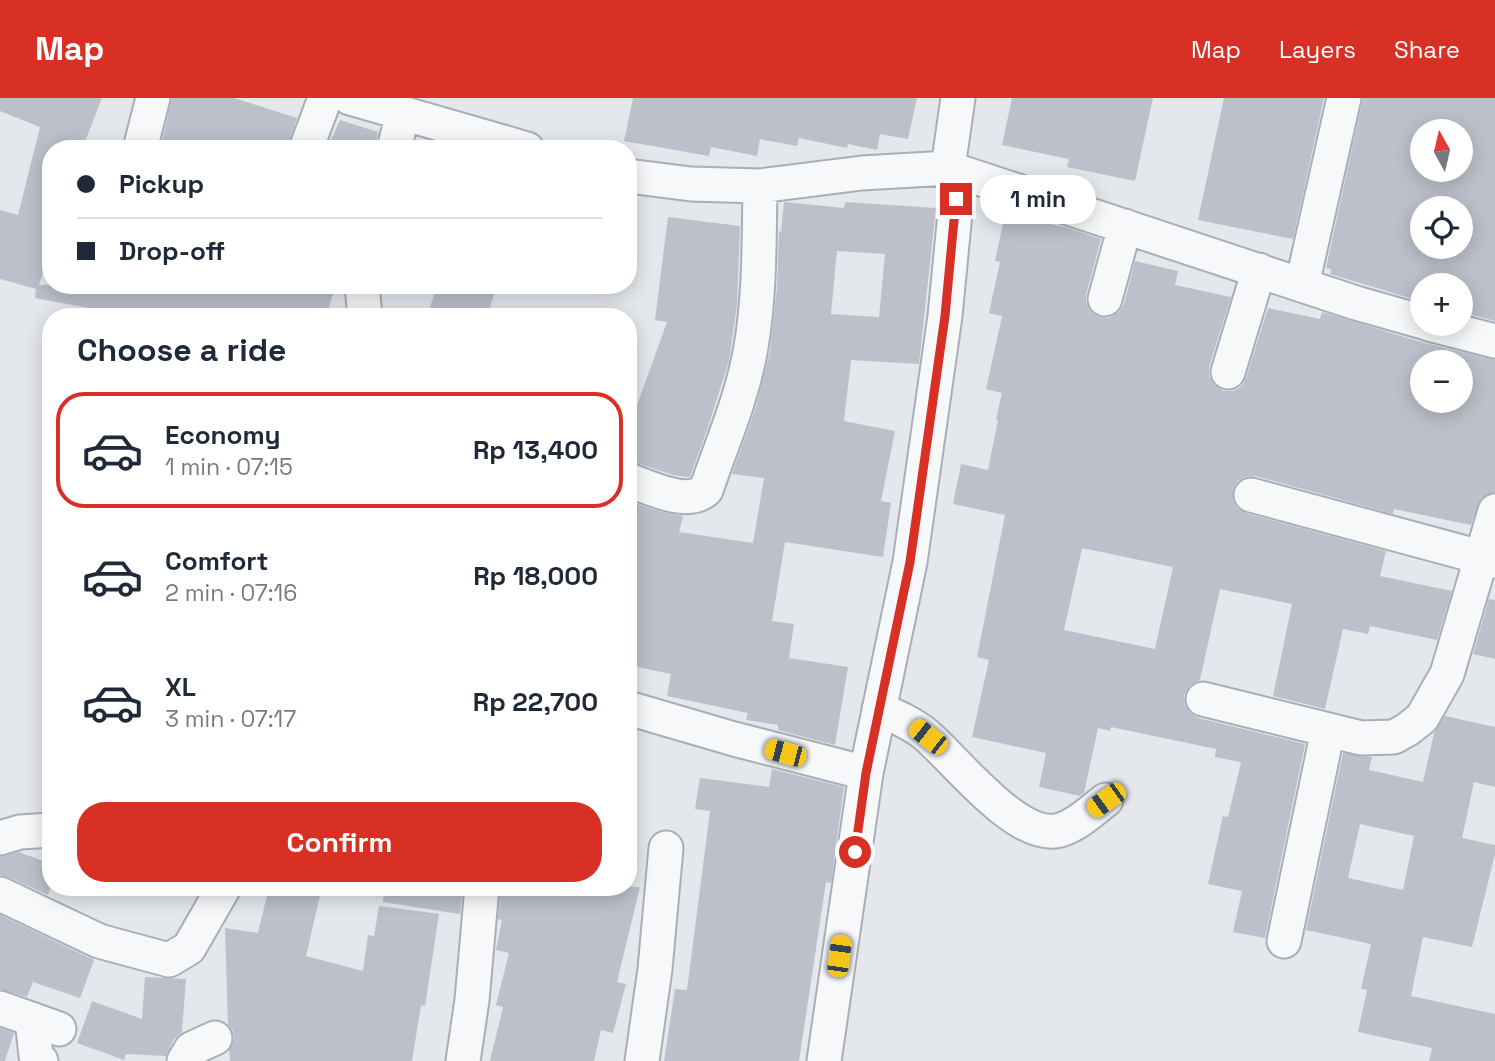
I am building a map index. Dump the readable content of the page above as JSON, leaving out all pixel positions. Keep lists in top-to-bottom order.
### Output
{
  "north": "top",
  "page": {
    "header": "Map",
    "nav": ["Map", "Layers", "Share"],
    "map_buttons": ["+", "−"],
    "banner": ["Pickup", "Drop-off"],
    "bubble": "1 min",
    "heading": "Choose a ride",
    "list": [
      {
        "name": "Economy",
        "note": "1 min · 07:15",
        "value": "Rp 13,400"
      },
      {
        "name": "Comfort",
        "note": "2 min · 07:16",
        "value": "Rp 18,000"
      },
      {
        "name": "XL",
        "note": "3 min · 07:17",
        "value": "Rp 22,700"
      }
    ],
    "buttons": "Confirm"
  }
}
